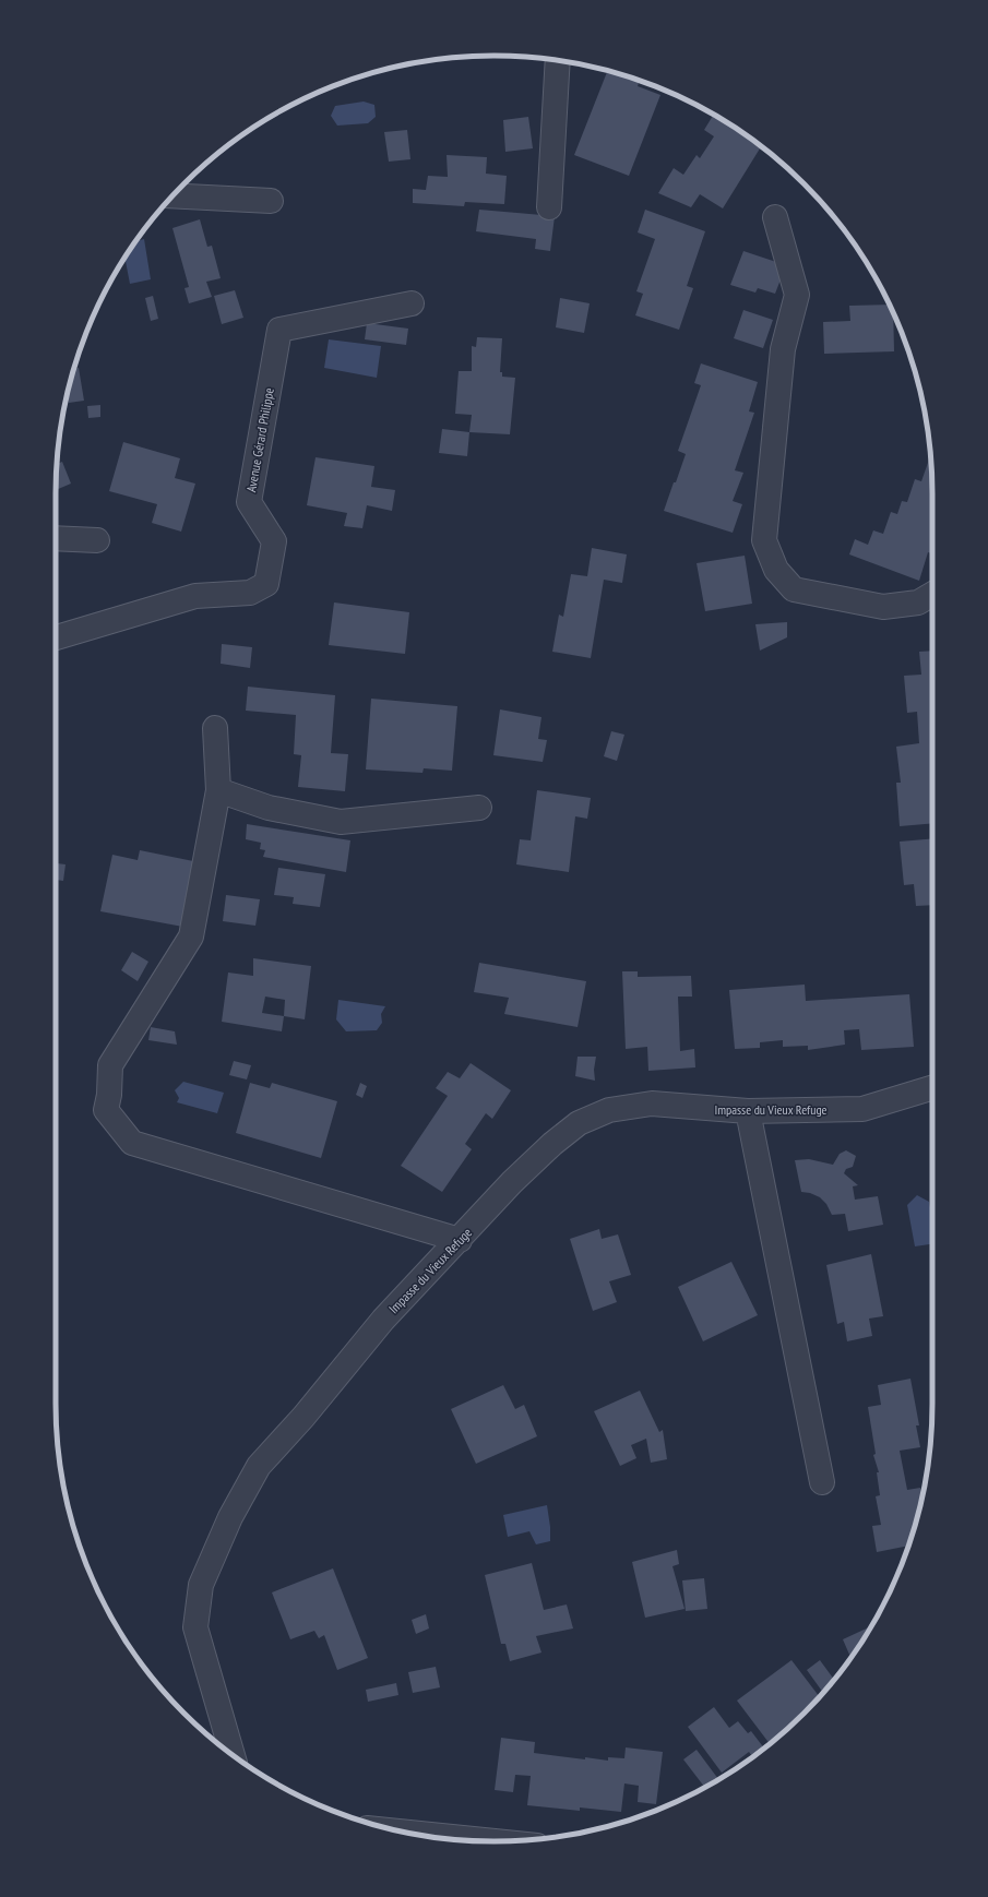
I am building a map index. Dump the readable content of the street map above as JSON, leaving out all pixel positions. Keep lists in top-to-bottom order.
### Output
{
  "streets": {
    "street": ["Avenue Gérard Philippe", "Impasse du Vieux Refuge"]
  }
}
